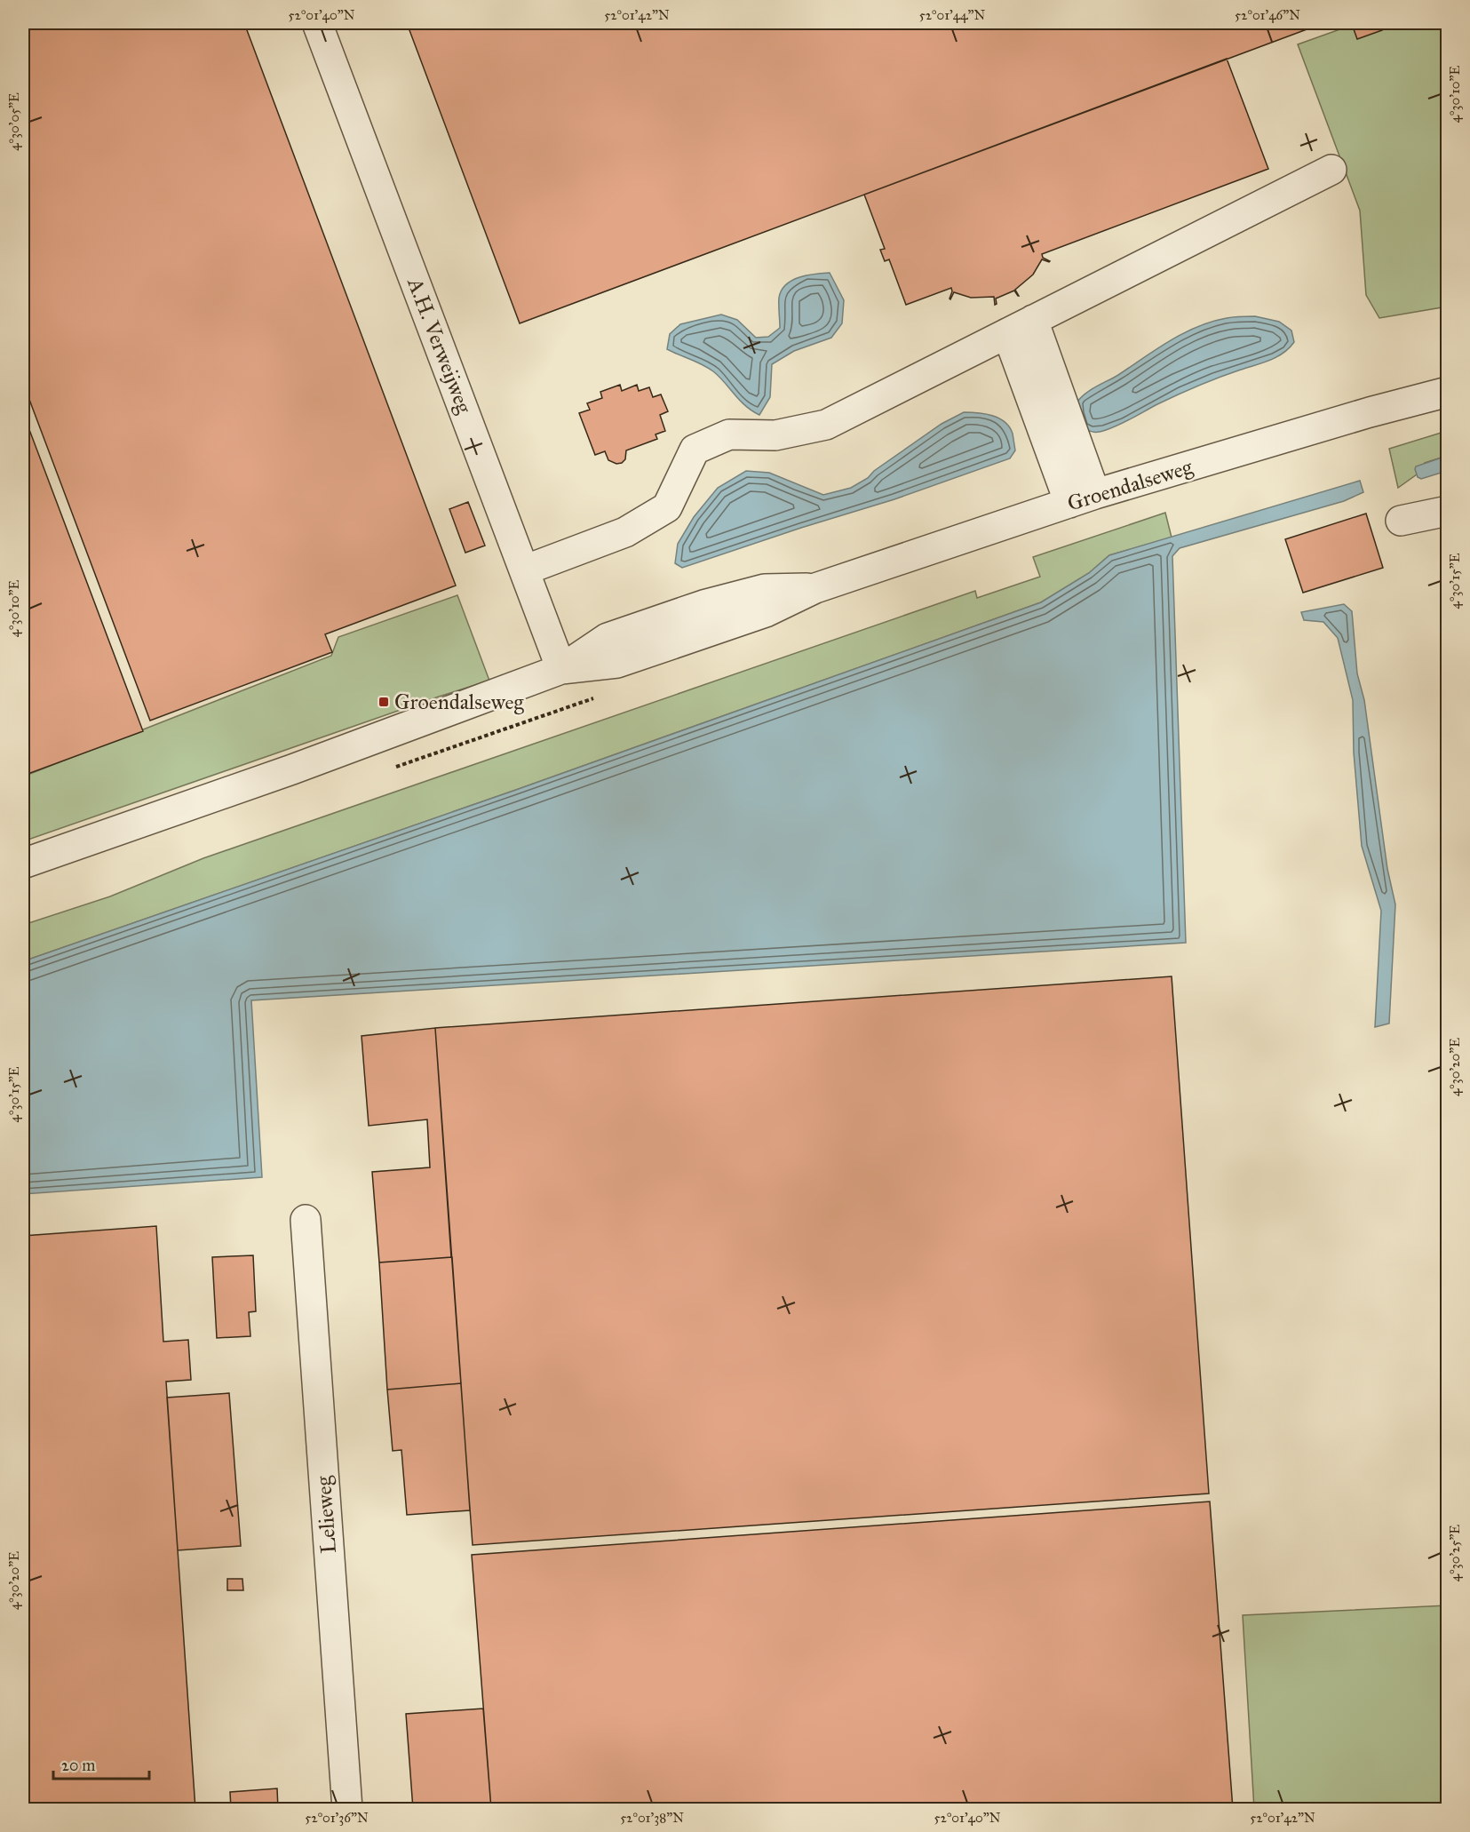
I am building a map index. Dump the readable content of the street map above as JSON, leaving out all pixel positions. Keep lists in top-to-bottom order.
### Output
{
  "streets": {
    "street": ["A.H. Verweijweg", "Groendalseweg", "Lelieweg"]
  },
  "crossings": [
    ["A.H. Verweijweg", "Groendalseweg"]
  ],
  "places": {
    "transit": ["Groendalseweg"]
  },
  "scale_bar": "20 m",
  "coordinates": [
    "52°01'40\"N",
    "52°01'42\"N",
    "52°01'44\"N",
    "52°01'46\"N",
    "4°30'10\"E",
    "4°30'05\"E",
    "4°30'15\"E",
    "4°30'20\"E",
    "4°30'25\"E",
    "52°01'36\"N",
    "52°01'38\"N"
  ]
}
